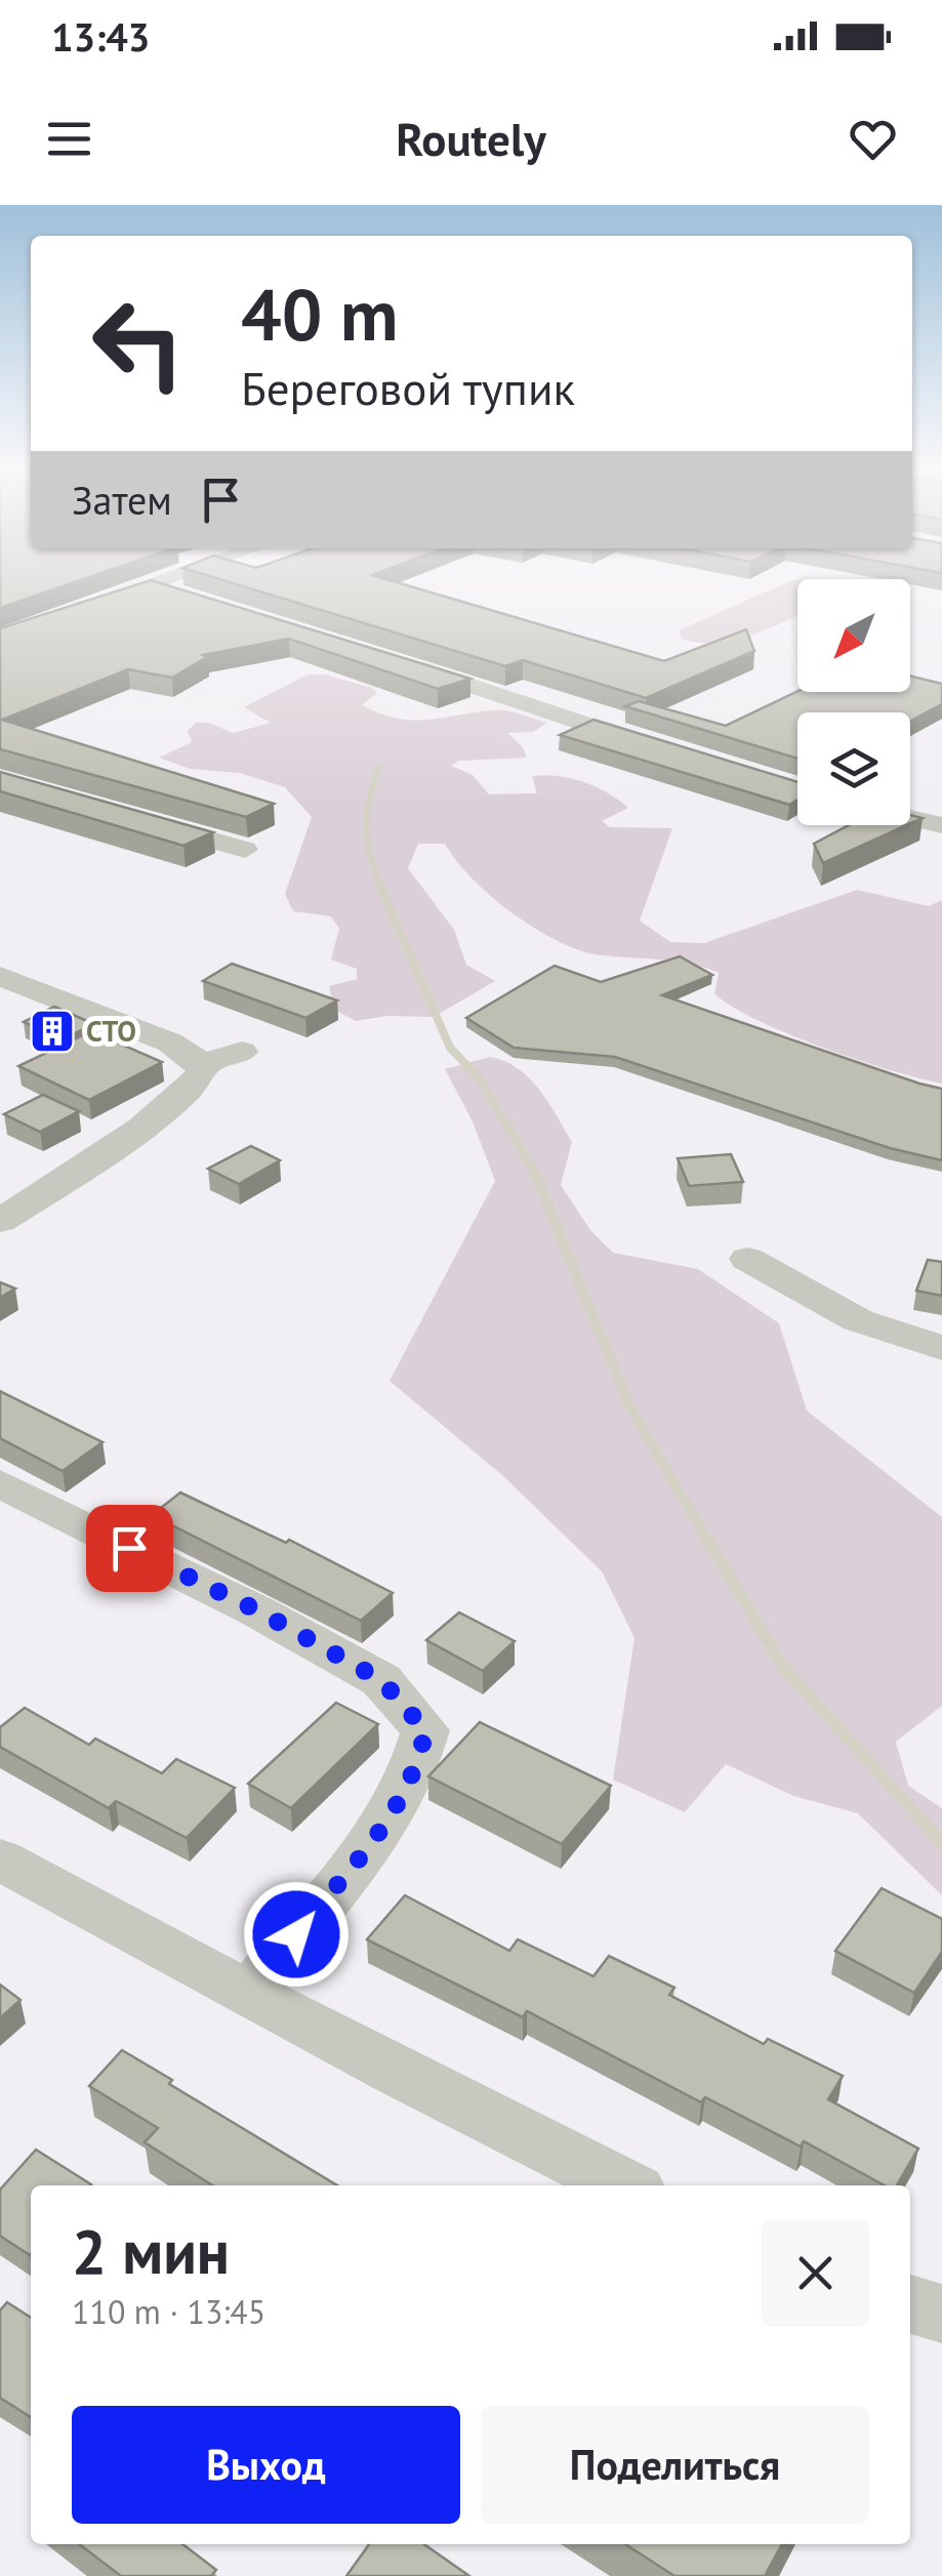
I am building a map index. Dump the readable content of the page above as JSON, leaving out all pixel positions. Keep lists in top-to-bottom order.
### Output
{
  "places": {
    "building": ["СТО"]
  },
  "north": "bottom left",
  "page": {
    "status": "13:43",
    "header": "Routely",
    "turn": ["40 m", "Береговой тупик"],
    "then": "Затем",
    "heading": ["2 мин", "110 m · 13:45"],
    "buttons": ["Выход", "Поделиться"]
  }
}
